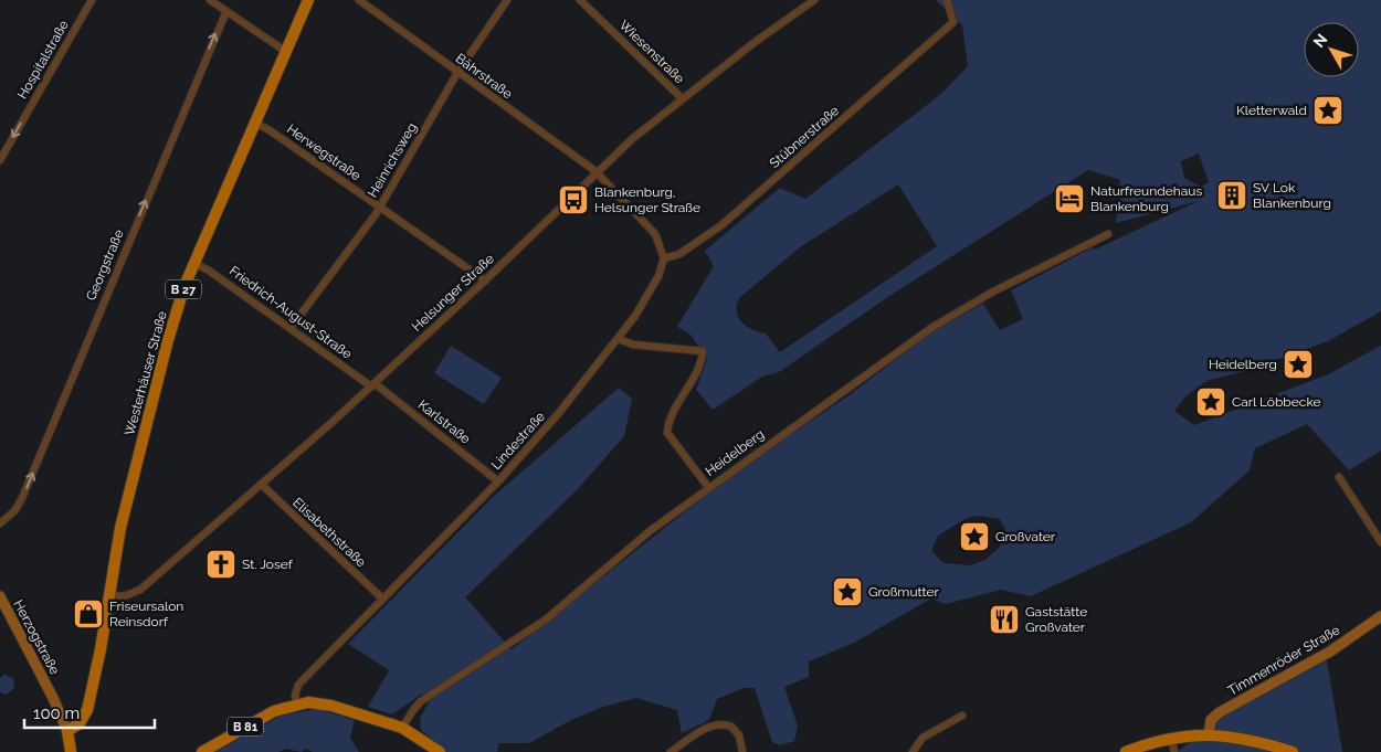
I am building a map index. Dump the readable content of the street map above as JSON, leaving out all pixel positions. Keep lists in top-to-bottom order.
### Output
{
  "streets": {
    "main road": [
      "B 27",
      "Westerhäuser Straße",
      "Herzogstraße",
      "Timmenröder Straße",
      "B 81"
    ],
    "street": [
      "Wiesenstraße",
      "Hospitalstraße",
      "Bährstraße",
      "Stübnerstraße",
      "Herwegstraße",
      "Heinrichsweg",
      "Georgstraße",
      "Helsunger Straße",
      "Friedrich-August-Straße",
      "Karlstraße",
      "Lindestraße",
      "Heidelberg",
      "Elisabethstraße"
    ]
  },
  "crossings": [
    ["Wiesenstraße", "Helsunger Straße"],
    ["Bährstraße", "Heinrichsweg"],
    ["Bährstraße", "Helsunger Straße"],
    ["Stübnerstraße", "Lindestraße"],
    ["Herwegstraße", "Heinrichsweg"],
    ["Herwegstraße", "Helsunger Straße"],
    ["Herwegstraße", "Westerhäuser Straße"],
    ["Heinrichsweg", "Friedrich-August-Straße"],
    ["Helsunger Straße", "Friedrich-August-Straße"],
    ["Helsunger Straße", "Westerhäuser Straße"],
    ["Helsunger Straße", "Karlstraße"],
    ["Helsunger Straße", "Elisabethstraße"],
    ["Friedrich-August-Straße", "Westerhäuser Straße"],
    ["Friedrich-August-Straße", "Karlstraße"],
    ["Westerhäuser Straße", "Herzogstraße"],
    ["Karlstraße", "Lindestraße"],
    ["Lindestraße", "Elisabethstraße"],
    ["Lindestraße", "B 81"],
    ["Heidelberg", "B 81"]
  ],
  "one_way": ["Hospitalstraße", "Georgstraße"],
  "places": {
    "place": [
      "Kletterwald",
      "Heidelberg",
      "Carl Löbbecke",
      "Großvater",
      "Großmutter"
    ],
    "building": ["SV Lok Blankenburg"],
    "hotel": ["Naturfreundehaus Blankenburg"],
    "bus stop": ["Blankenburg, Helsunger Straße"],
    "church": ["St. Josef"],
    "shop": ["Friseursalon Reinsdorf"],
    "restaurant": ["Gaststätte Großvater"]
  },
  "scale_bar": "100 m",
  "north": "top left"
}
